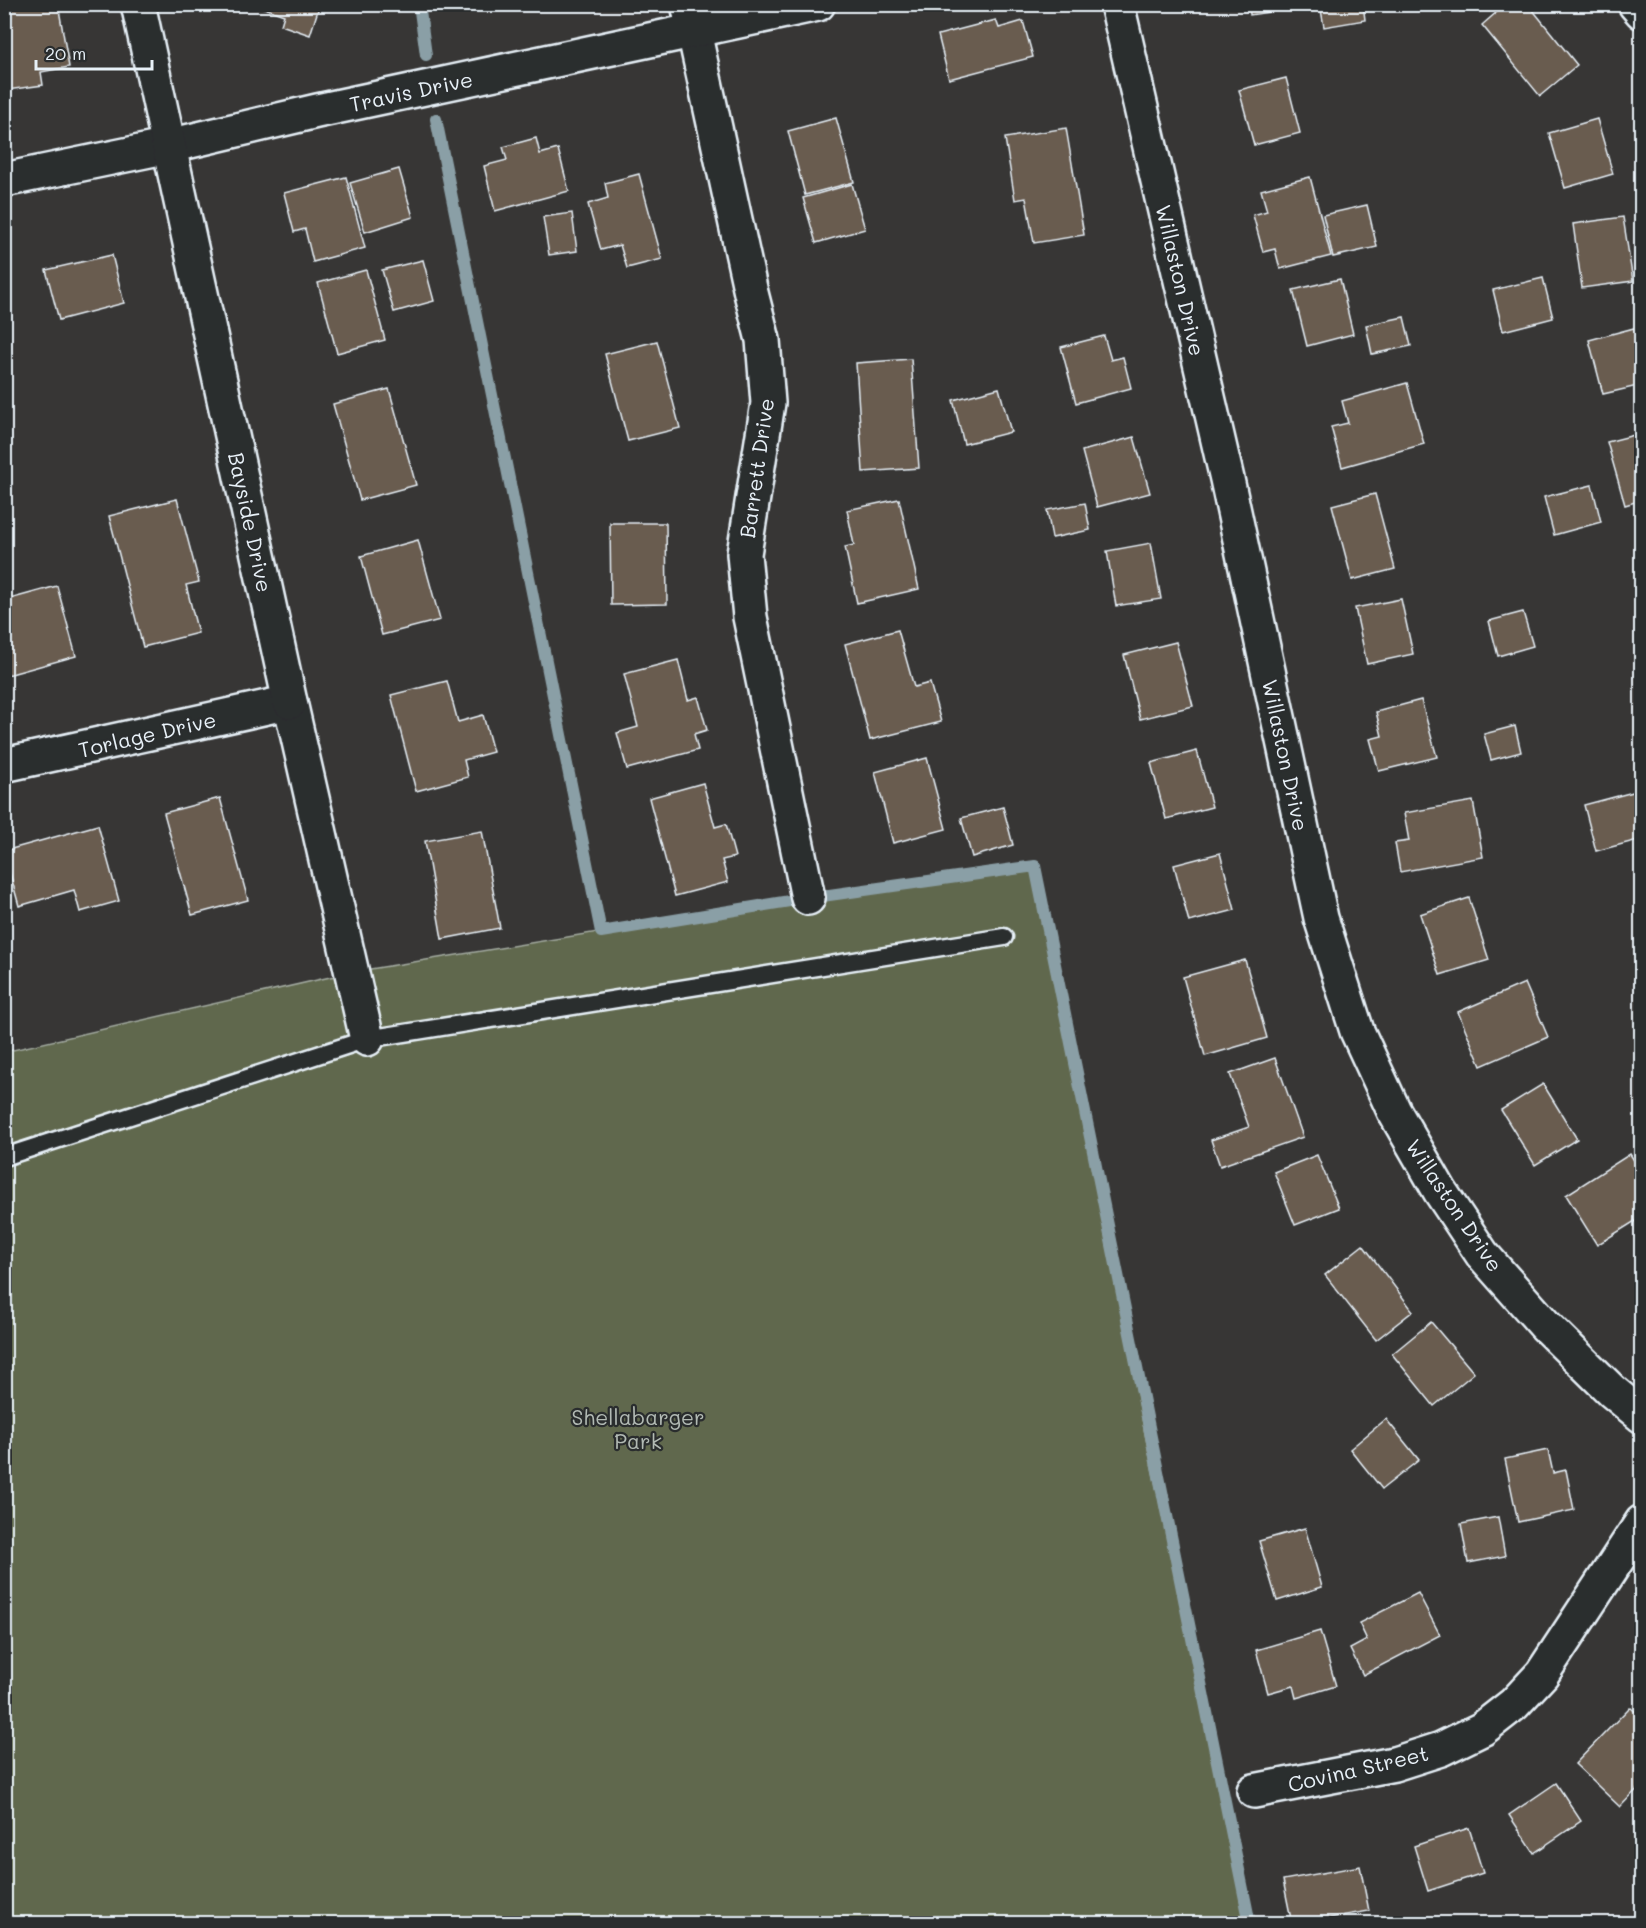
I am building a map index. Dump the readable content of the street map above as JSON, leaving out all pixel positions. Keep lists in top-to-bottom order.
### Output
{
  "streets": {
    "street": [
      "Travis Drive",
      "Willaston Drive",
      "Barrett Drive",
      "Bayside Drive",
      "Torlage Drive",
      "Covina Street"
    ]
  },
  "crossings": [
    ["Travis Drive", "Barrett Drive"],
    ["Travis Drive", "Bayside Drive"],
    ["Bayside Drive", "Torlage Drive"]
  ],
  "parks": ["Shellabarger Park"],
  "scale_bar": "20 m"
}
